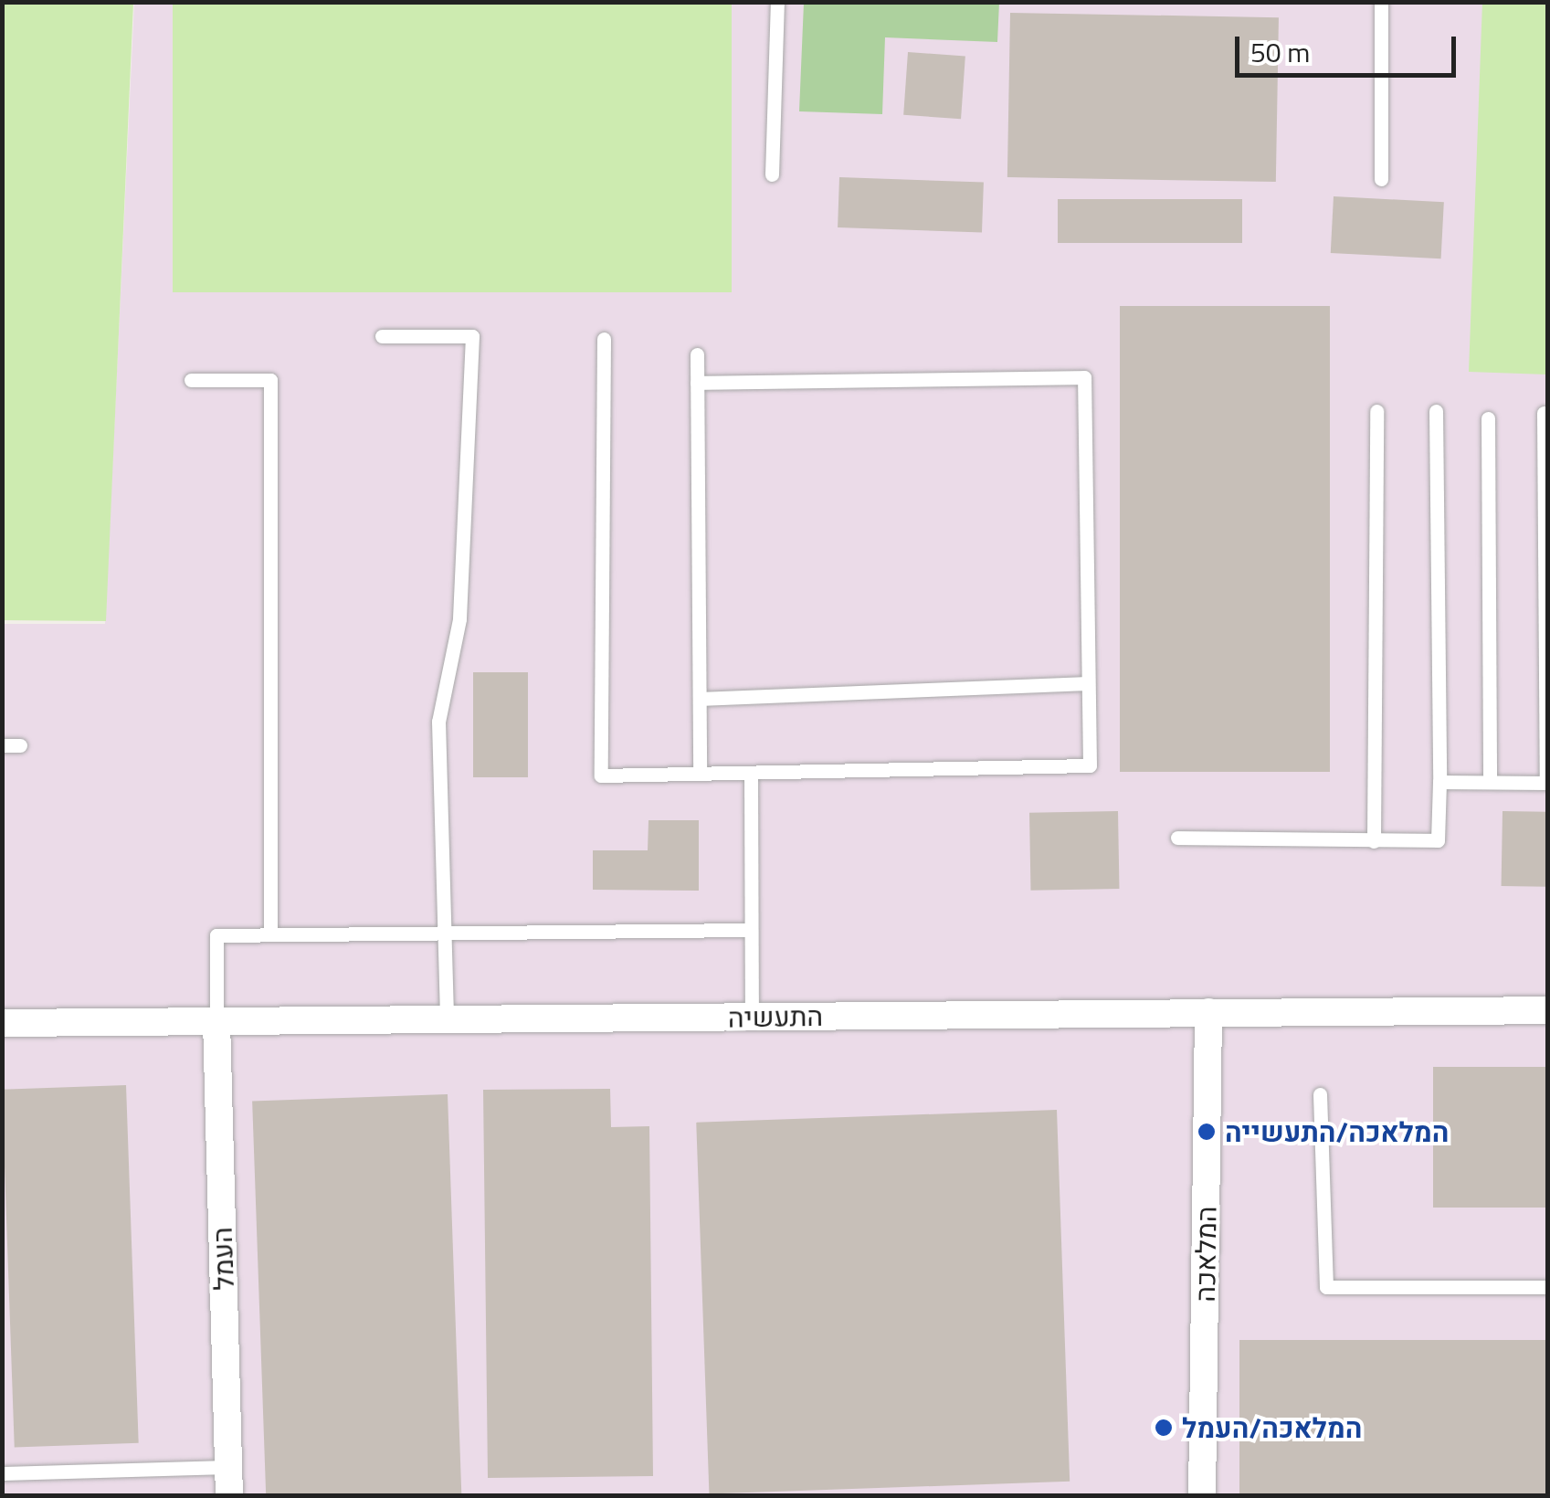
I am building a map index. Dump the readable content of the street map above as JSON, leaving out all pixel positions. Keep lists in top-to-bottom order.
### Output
{
  "streets": {
    "street": ["התעשיה", "המלאכה", "העמל"]
  },
  "crossings": [
    ["התעשיה", "המלאכה"],
    ["התעשיה", "העמל"]
  ],
  "places": ["המלאכה/התעשייה", "המלאכה/העמל"],
  "scale_bar": "50 m"
}
